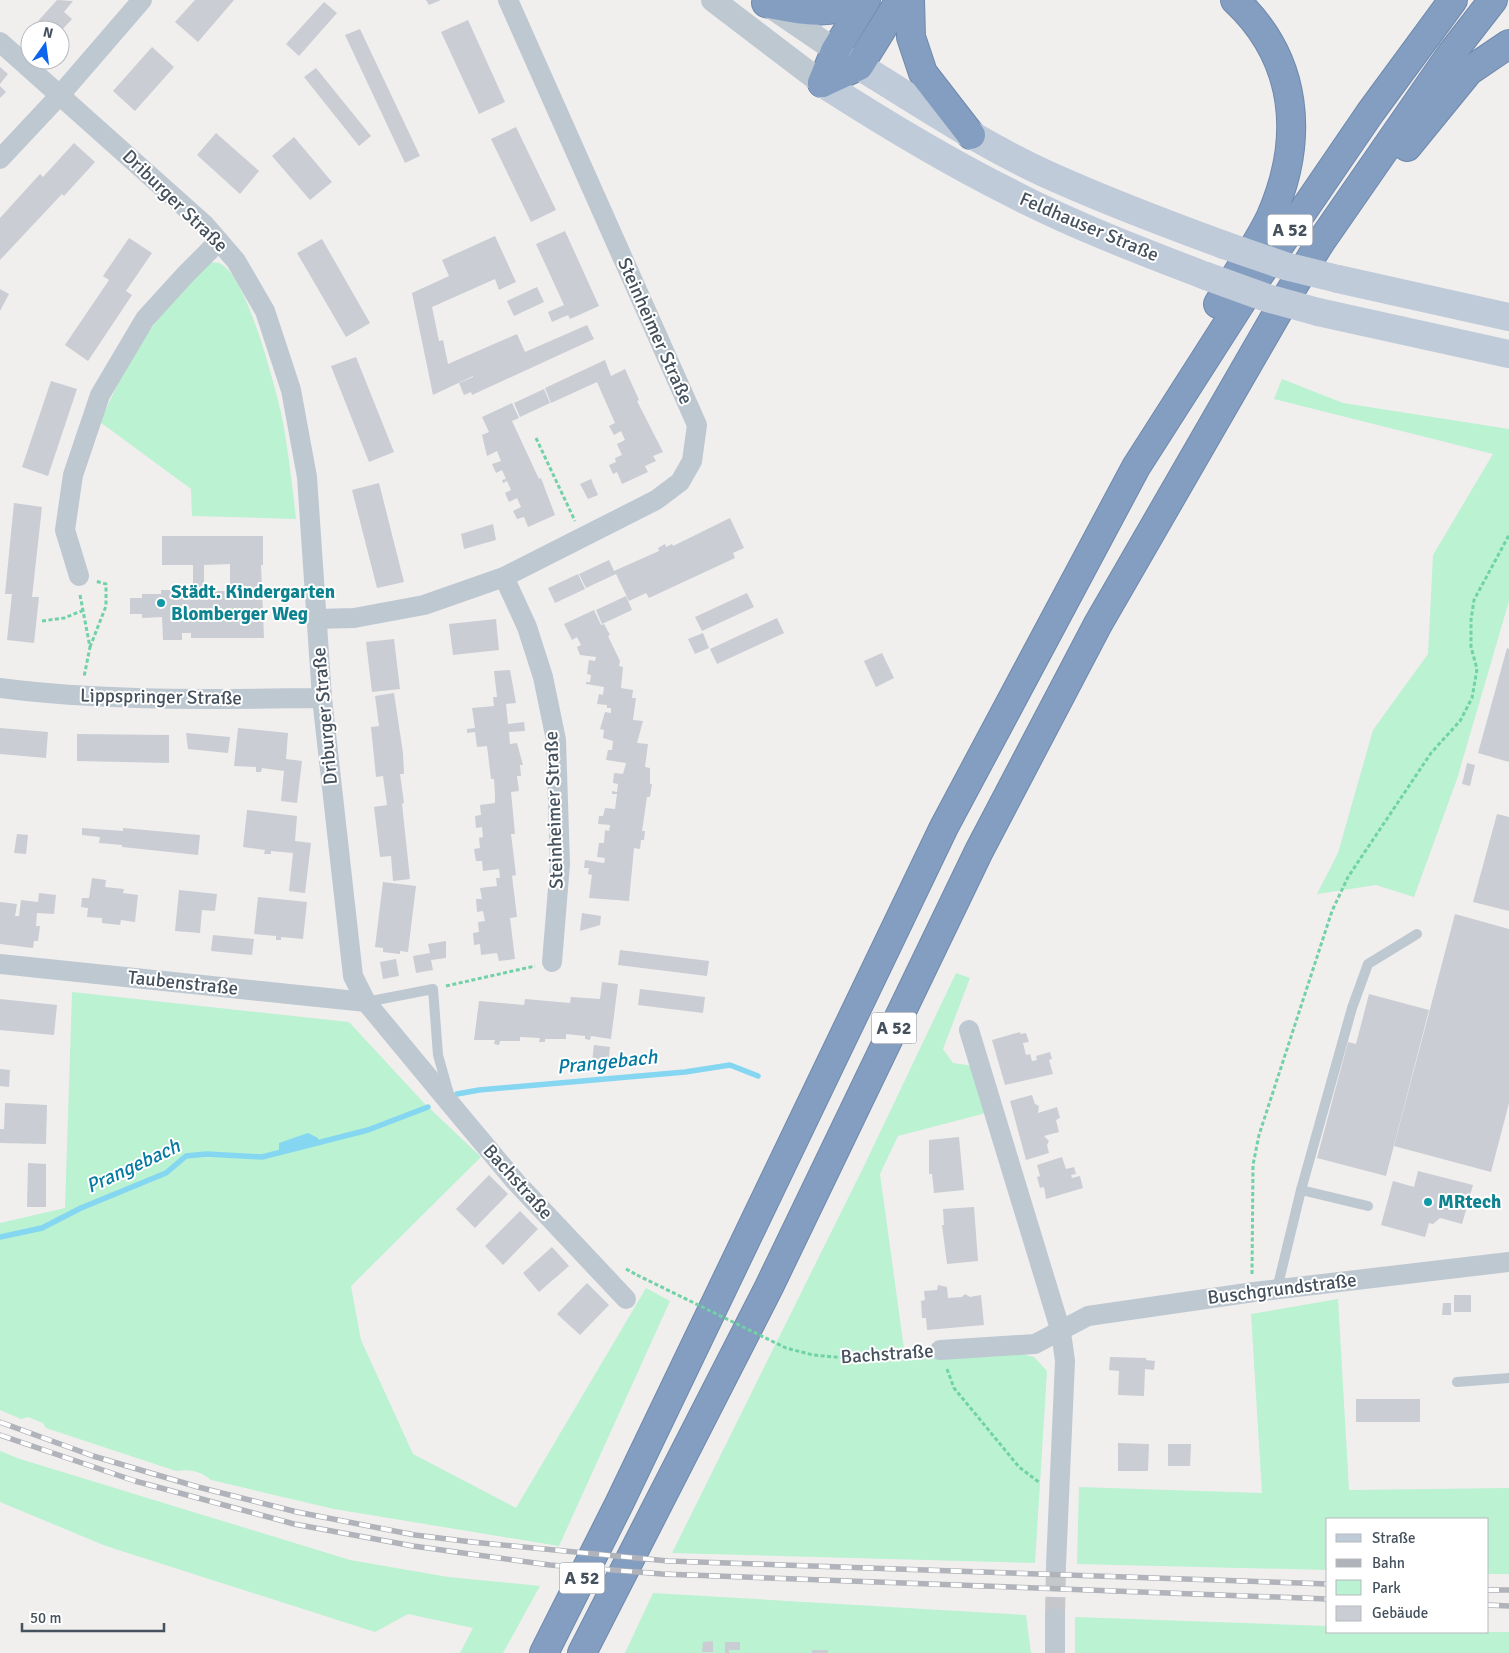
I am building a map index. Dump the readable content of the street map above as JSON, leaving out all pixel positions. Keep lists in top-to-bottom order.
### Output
{
  "streets": {
    "highway": ["A 52"],
    "main road": ["Feldhauser Straße"],
    "street": [
      "Driburger Straße",
      "Steinheimer Straße",
      "Lippspringer Straße",
      "Taubenstraße",
      "Bachstraße",
      "Buschgrundstraße"
    ]
  },
  "crossings": [
    ["Driburger Straße", "Steinheimer Straße"],
    ["Driburger Straße", "Lippspringer Straße"],
    ["Driburger Straße", "Taubenstraße"],
    ["Driburger Straße", "Bachstraße"],
    ["Taubenstraße", "Bachstraße"],
    ["Bachstraße", "Buschgrundstraße"]
  ],
  "water": ["Prangebach"],
  "places": ["Städt. Kindergarten Blomberger Weg", "MRtech"],
  "legend": [
    "Straße",
    "Bahn",
    "Park",
    "Gebäude"
  ],
  "scale_bar": "50 m",
  "north": "top"
}
